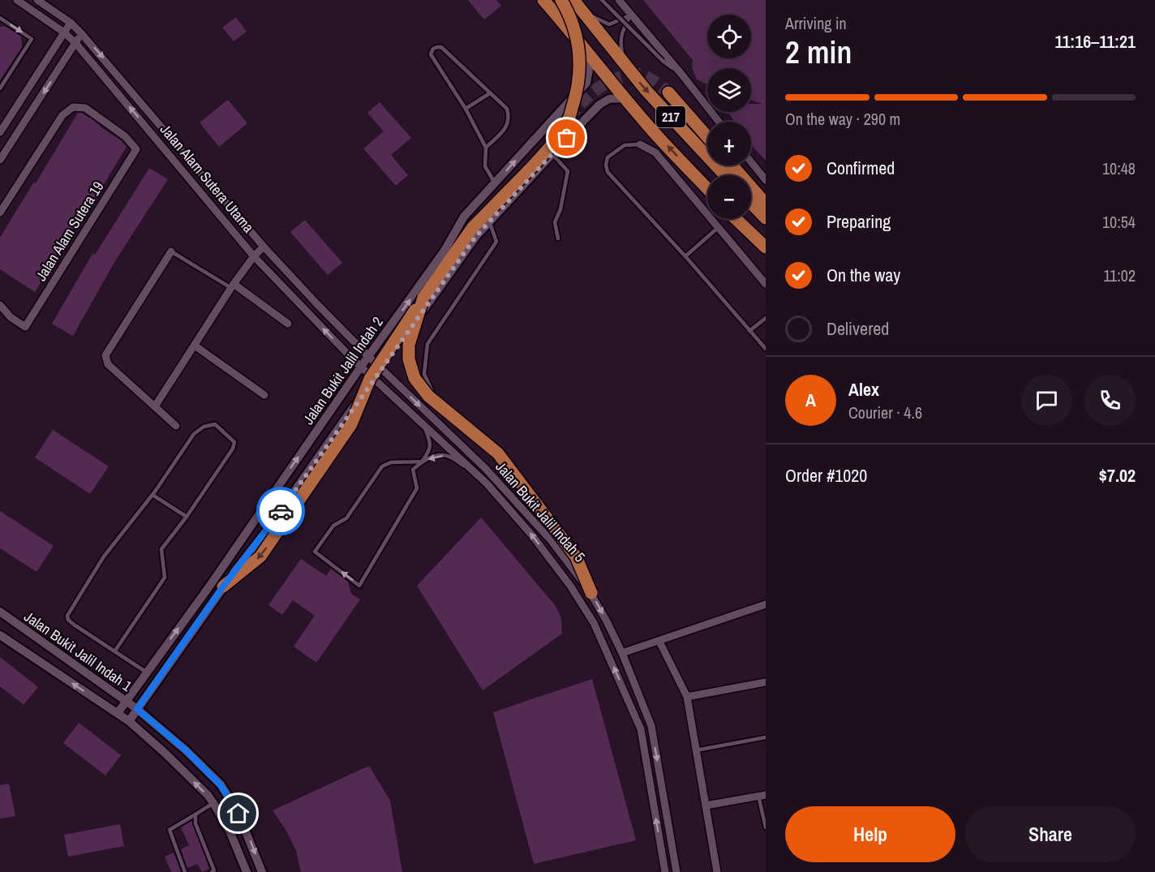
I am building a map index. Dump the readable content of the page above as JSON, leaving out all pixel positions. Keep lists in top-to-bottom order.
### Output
{
  "streets": {
    "highway": ["217"],
    "street": [
      "Jalan Alam Sutera Utama",
      "Jalan Alam Sutera 19",
      "Jalan Bukit Jalil Indah 2",
      "Jalan Bukit Jalil Indah 5",
      "Jalan Bukit Jalil Indah 1"
    ]
  },
  "crossings": [
    ["217", "Jalan Bukit Jalil Indah 2"],
    ["Jalan Alam Sutera Utama", "Jalan Bukit Jalil Indah 2"],
    ["Jalan Alam Sutera Utama", "Jalan Bukit Jalil Indah 5"],
    ["Jalan Bukit Jalil Indah 2", "Jalan Bukit Jalil Indah 5"],
    ["Jalan Bukit Jalil Indah 2", "Jalan Bukit Jalil Indah 1"]
  ],
  "page": {
    "heading": ["2 min", "Arriving in", "11:16–11:21"],
    "panel": [
      "Alex",
      "Courier · 4.6",
      "Order #1020",
      "$7.02"
    ],
    "map_buttons": ["+", "−"],
    "bar": "On the way · 290 m",
    "list": [
      ["Confirmed", "10:48"],
      ["Preparing", "10:54"],
      ["On the way", "11:02"],
      "Delivered"
    ],
    "round": "A",
    "buttons": ["Help", "Share"]
  }
}
